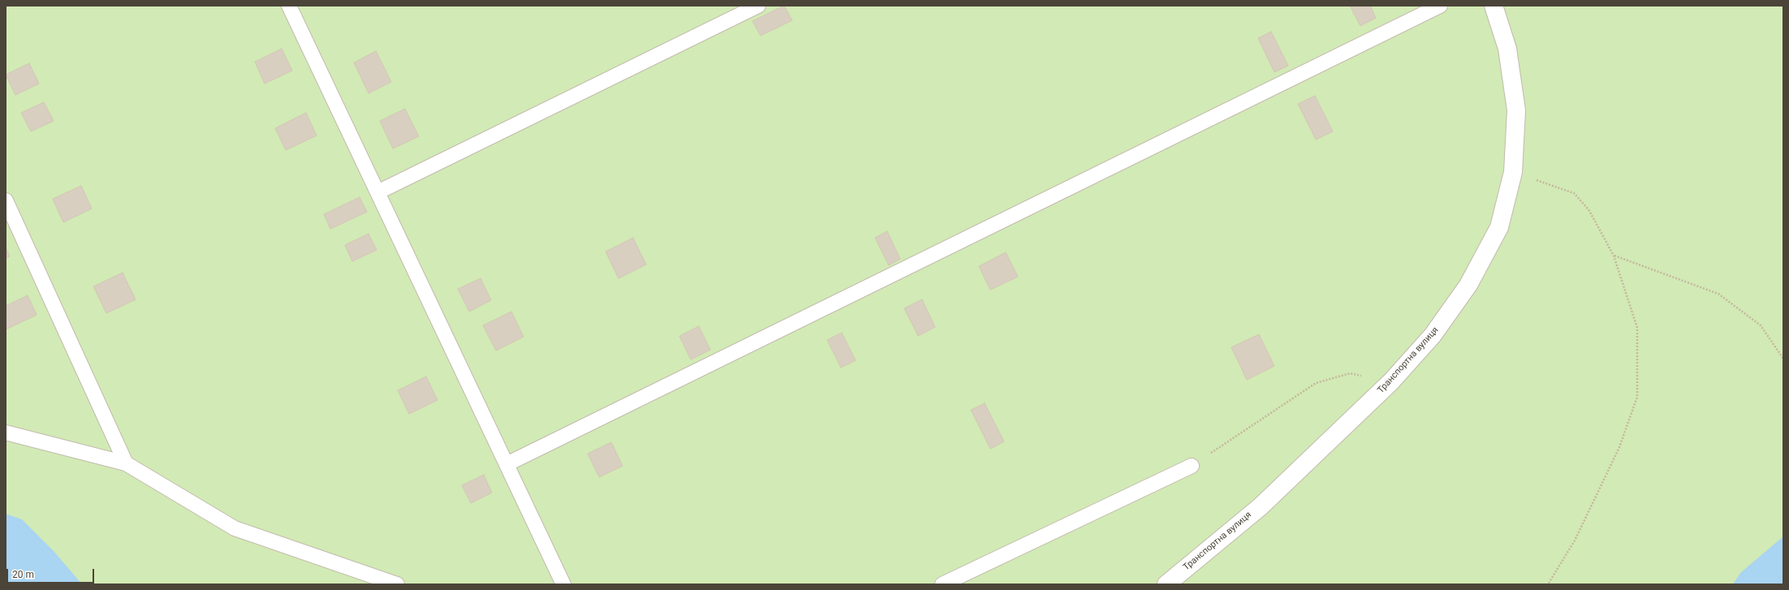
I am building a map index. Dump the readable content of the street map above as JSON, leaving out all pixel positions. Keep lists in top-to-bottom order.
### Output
{
  "streets": {
    "street": ["Транспортна вулиця"]
  },
  "scale_bar": "20 m"
}
